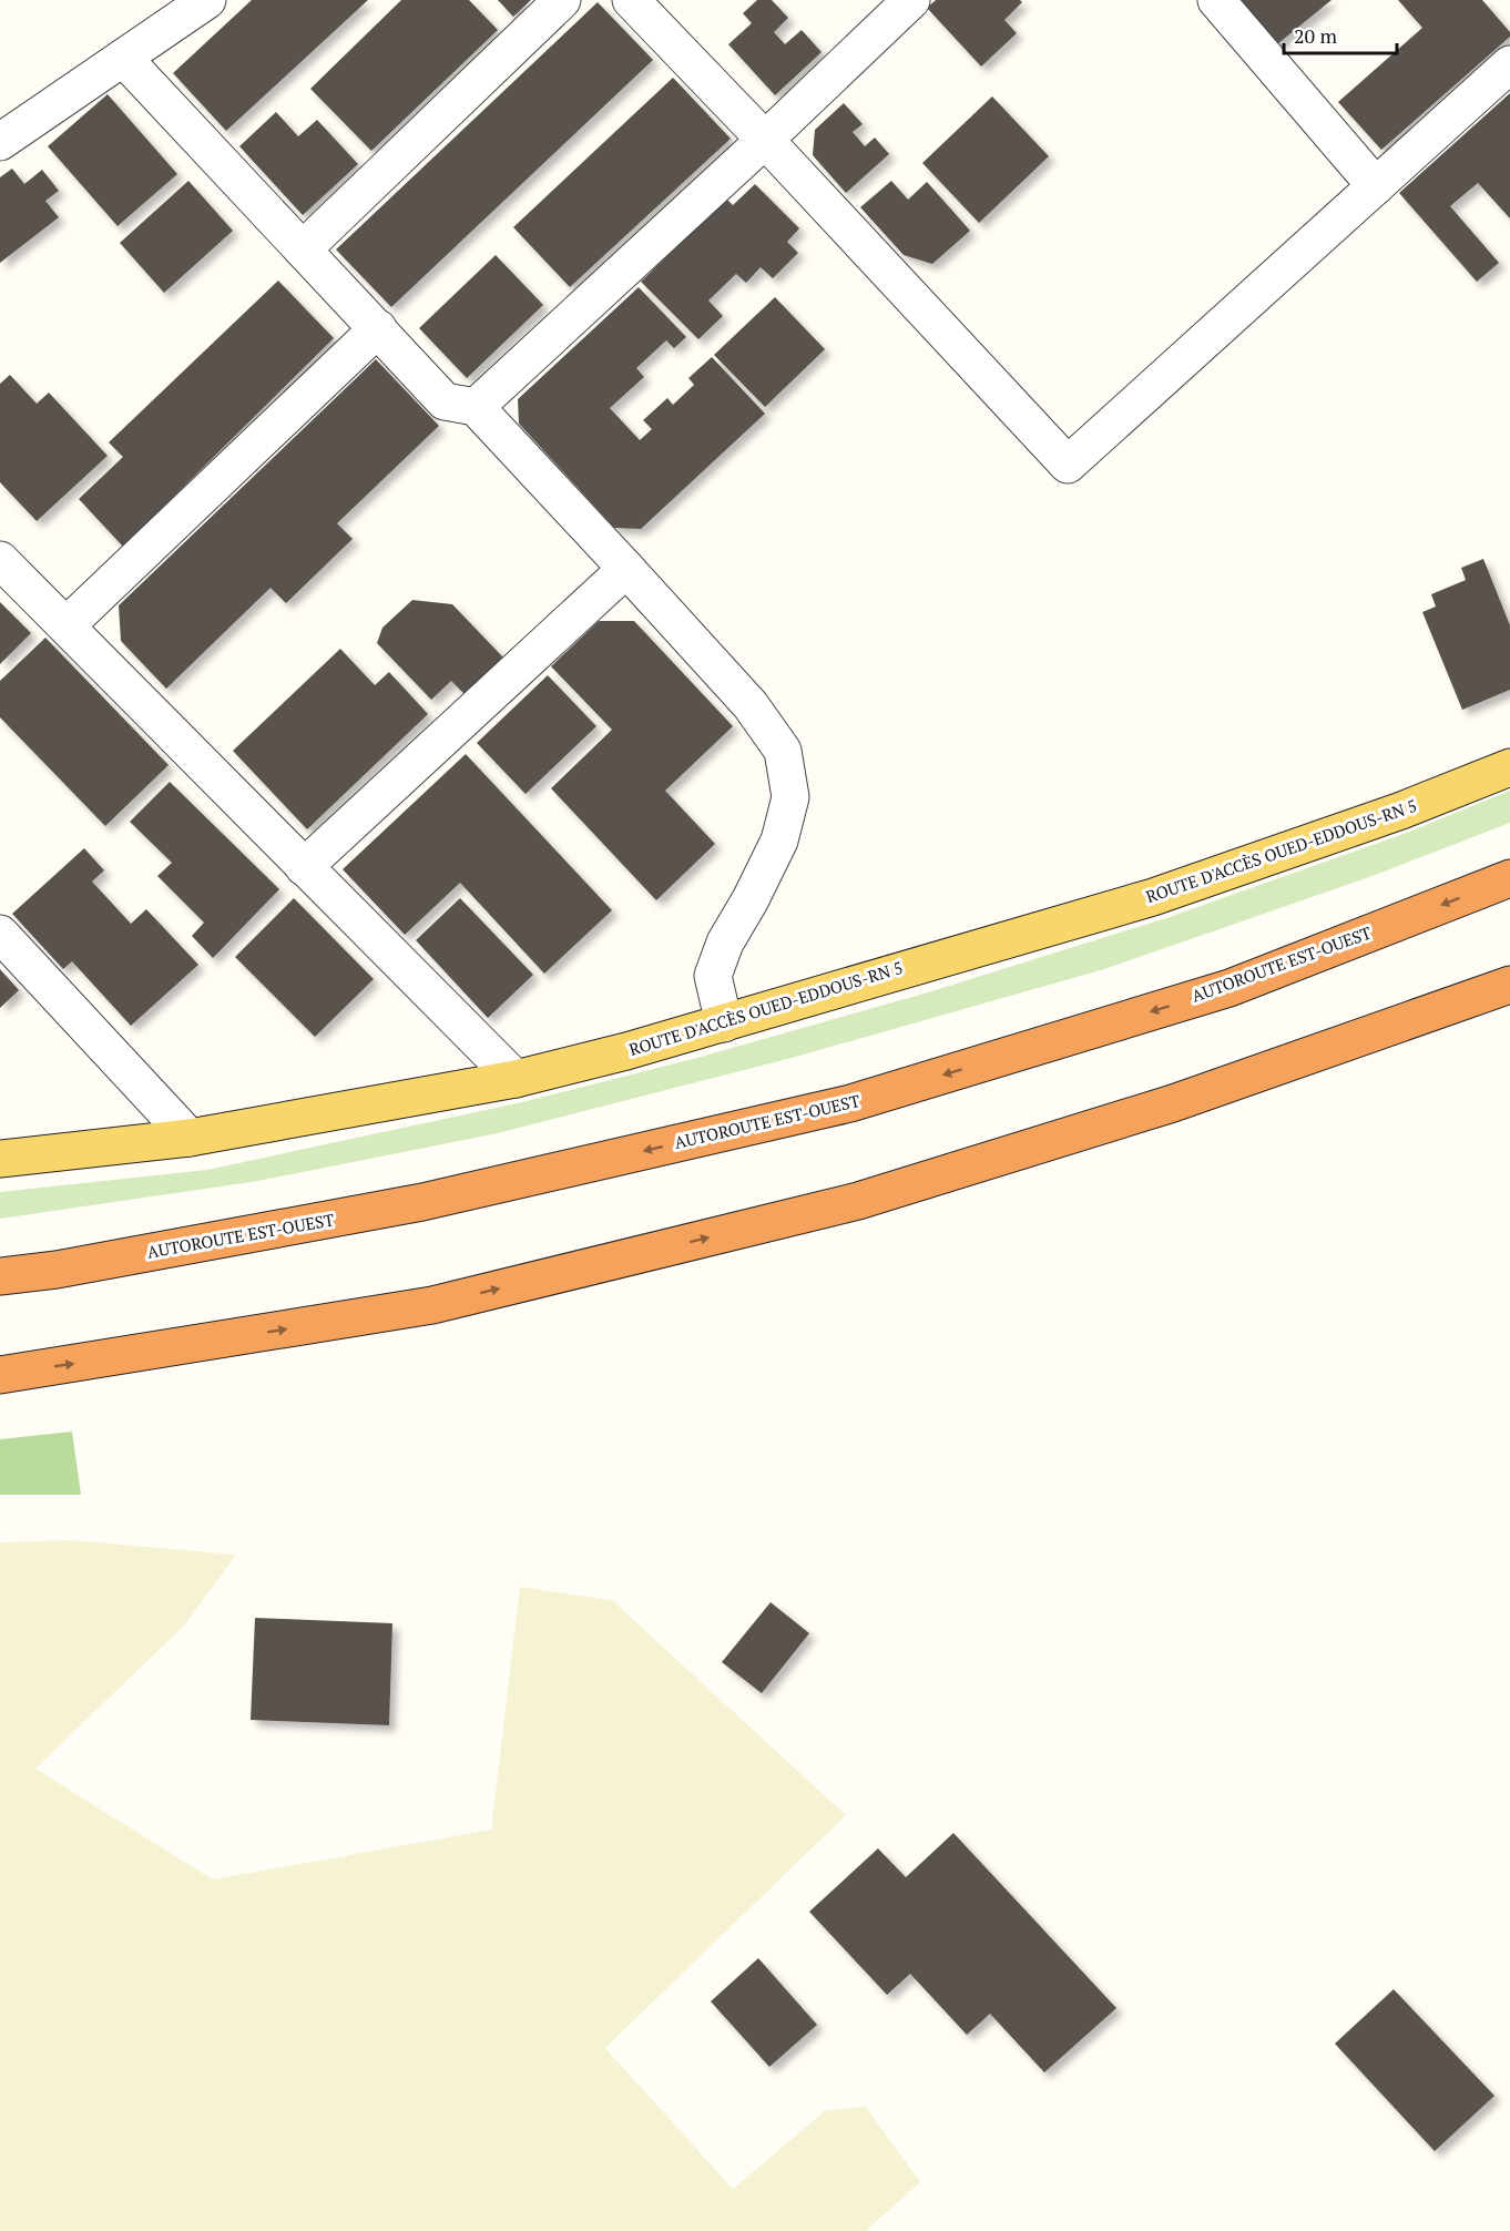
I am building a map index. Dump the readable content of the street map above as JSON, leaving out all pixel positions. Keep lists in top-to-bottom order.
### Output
{
  "streets": {
    "highway": ["AUTOROUTE EST-OUEST"],
    "main road": ["ROUTE D'ACCÈS OUED-EDDOUS-RN 5"]
  },
  "scale_bar": "20 m"
}
